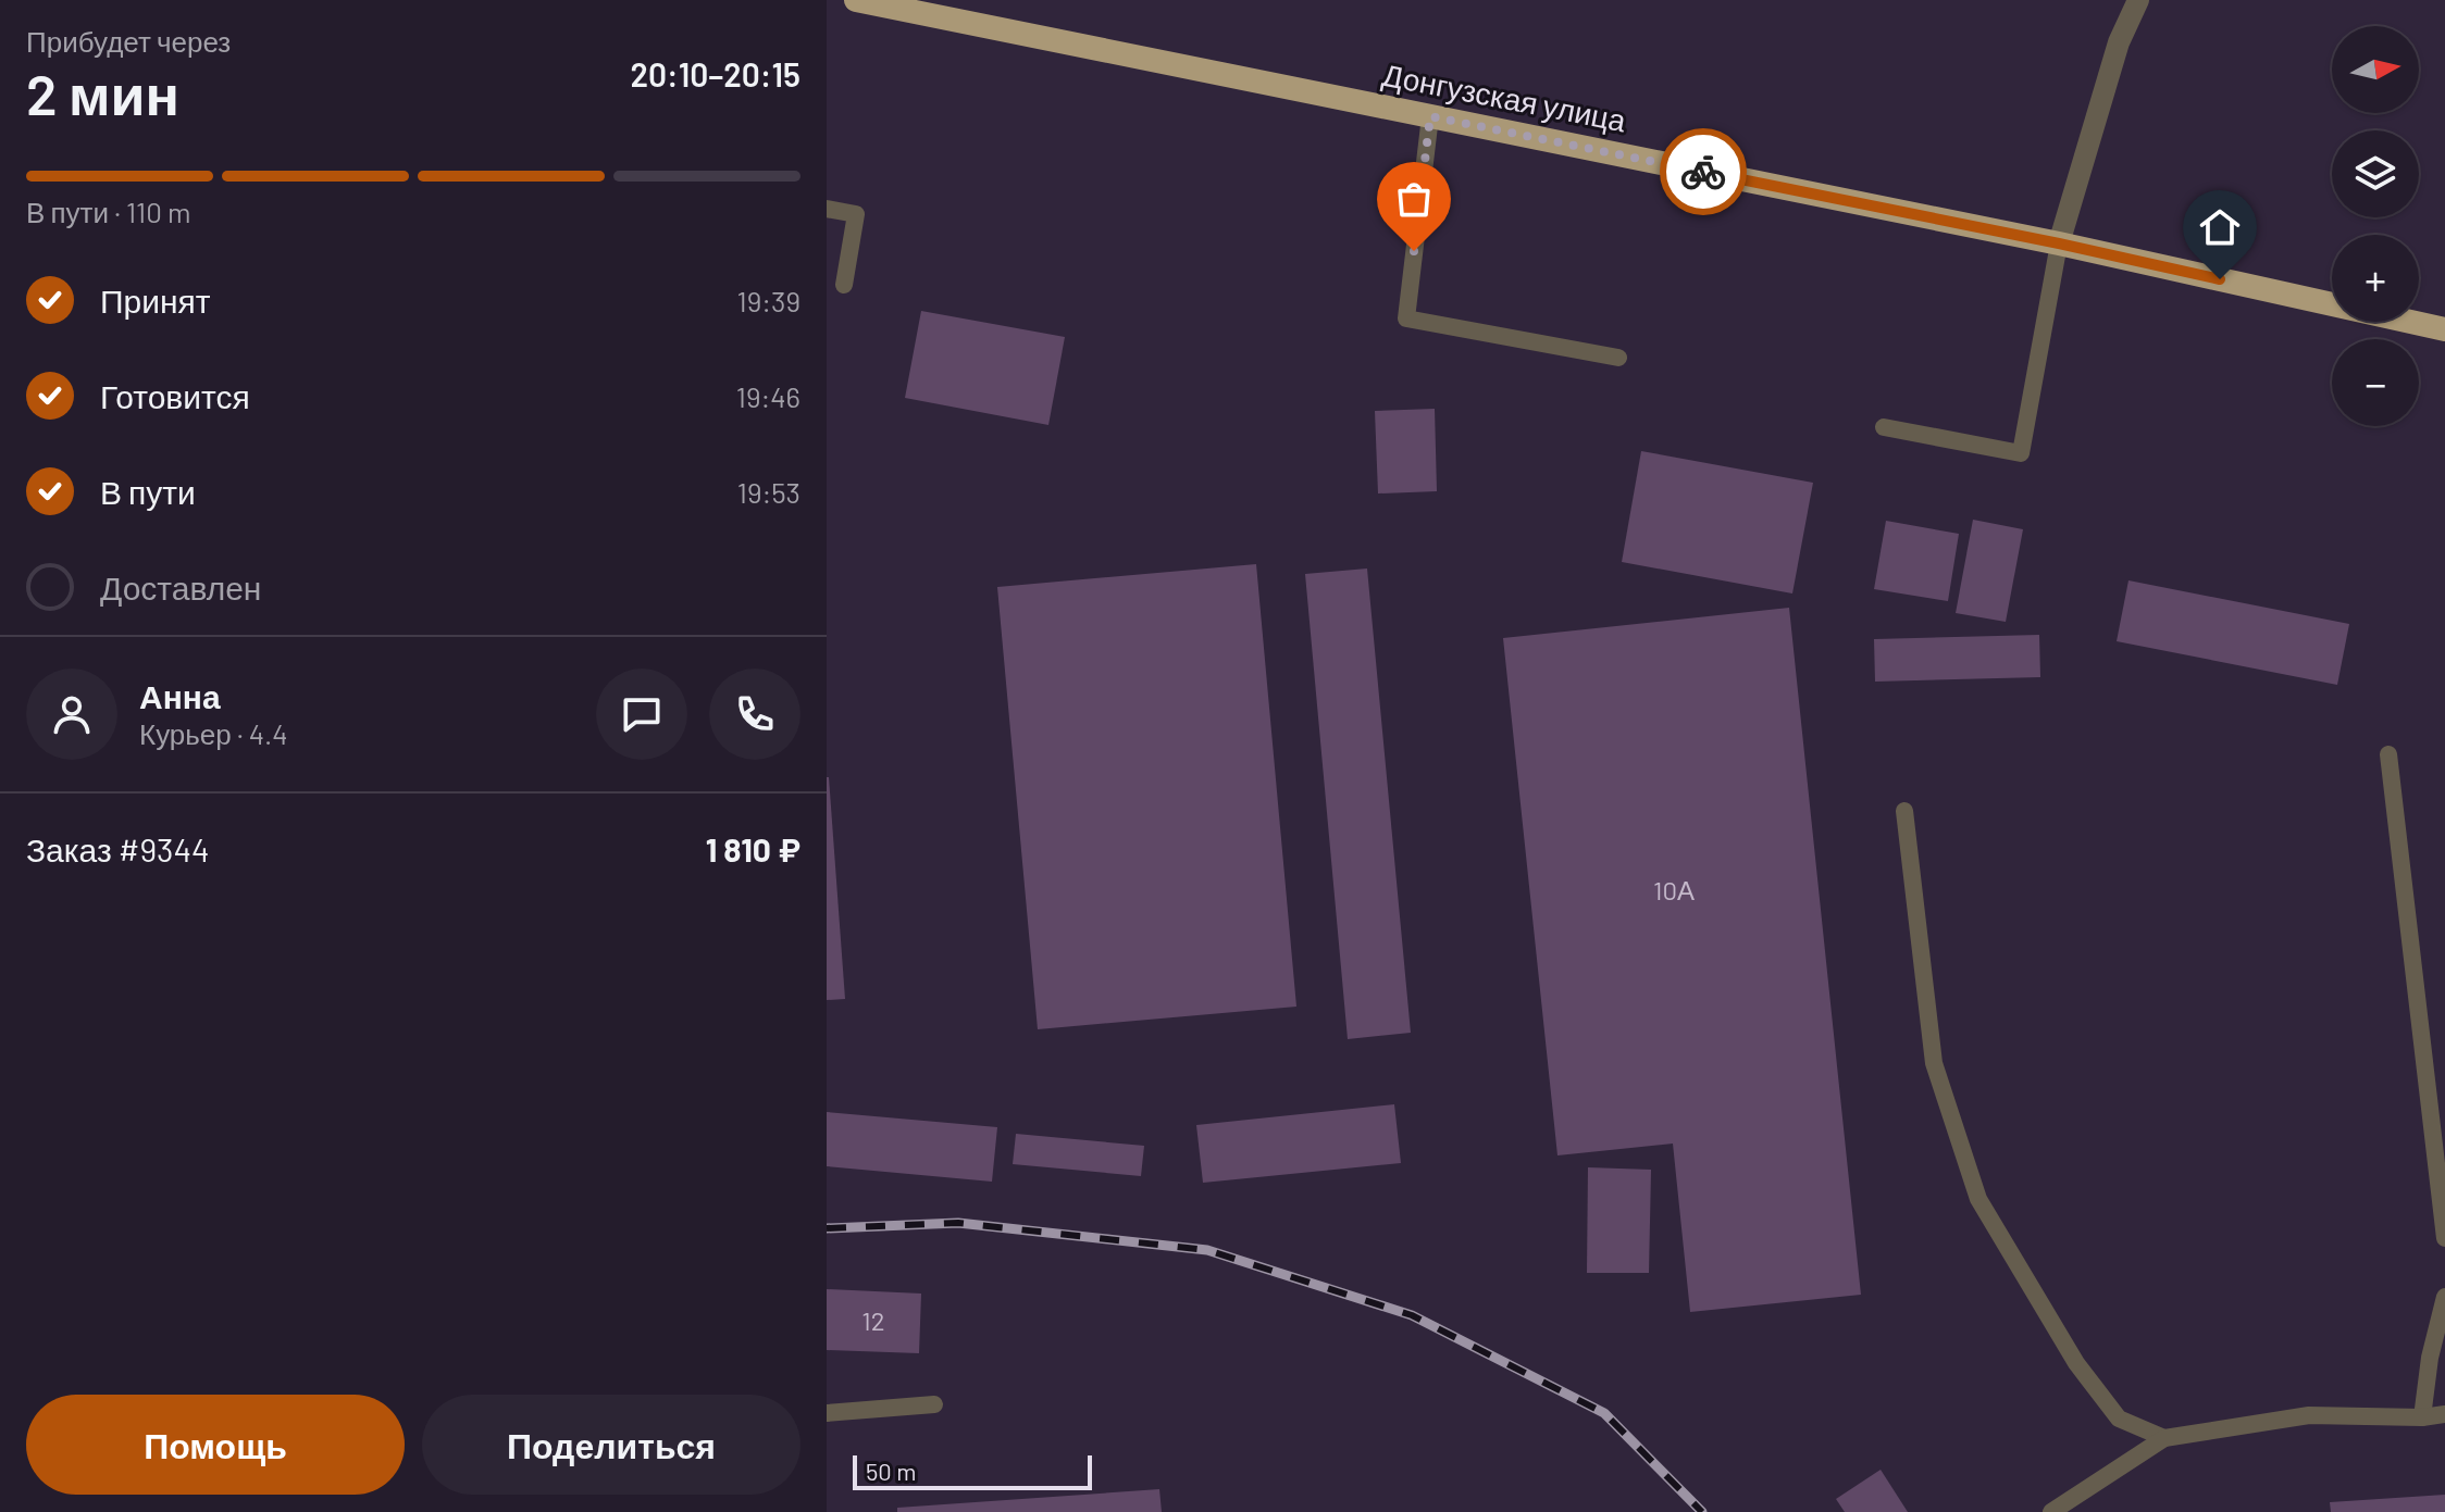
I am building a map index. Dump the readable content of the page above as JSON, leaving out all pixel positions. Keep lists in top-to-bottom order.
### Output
{
  "streets": {
    "highway": ["Донгузская улица"]
  },
  "house_numbers": ["10А", "12"],
  "scale_bar": "50 m",
  "north": "right",
  "page": {
    "heading": ["2 мин", "Прибудет через", "20:10–20:15"],
    "panel": [
      "Анна",
      "Курьер · 4.4",
      "Заказ #9344",
      "1 810 ₽"
    ],
    "map_buttons": ["+", "−"],
    "bar": "В пути · 110 m",
    "list": [
      ["Принят", "19:39"],
      ["Готовится", "19:46"],
      ["В пути", "19:53"],
      "Доставлен"
    ],
    "buttons": ["Помощь", "Поделиться"],
    "scale": "50 m"
  }
}
